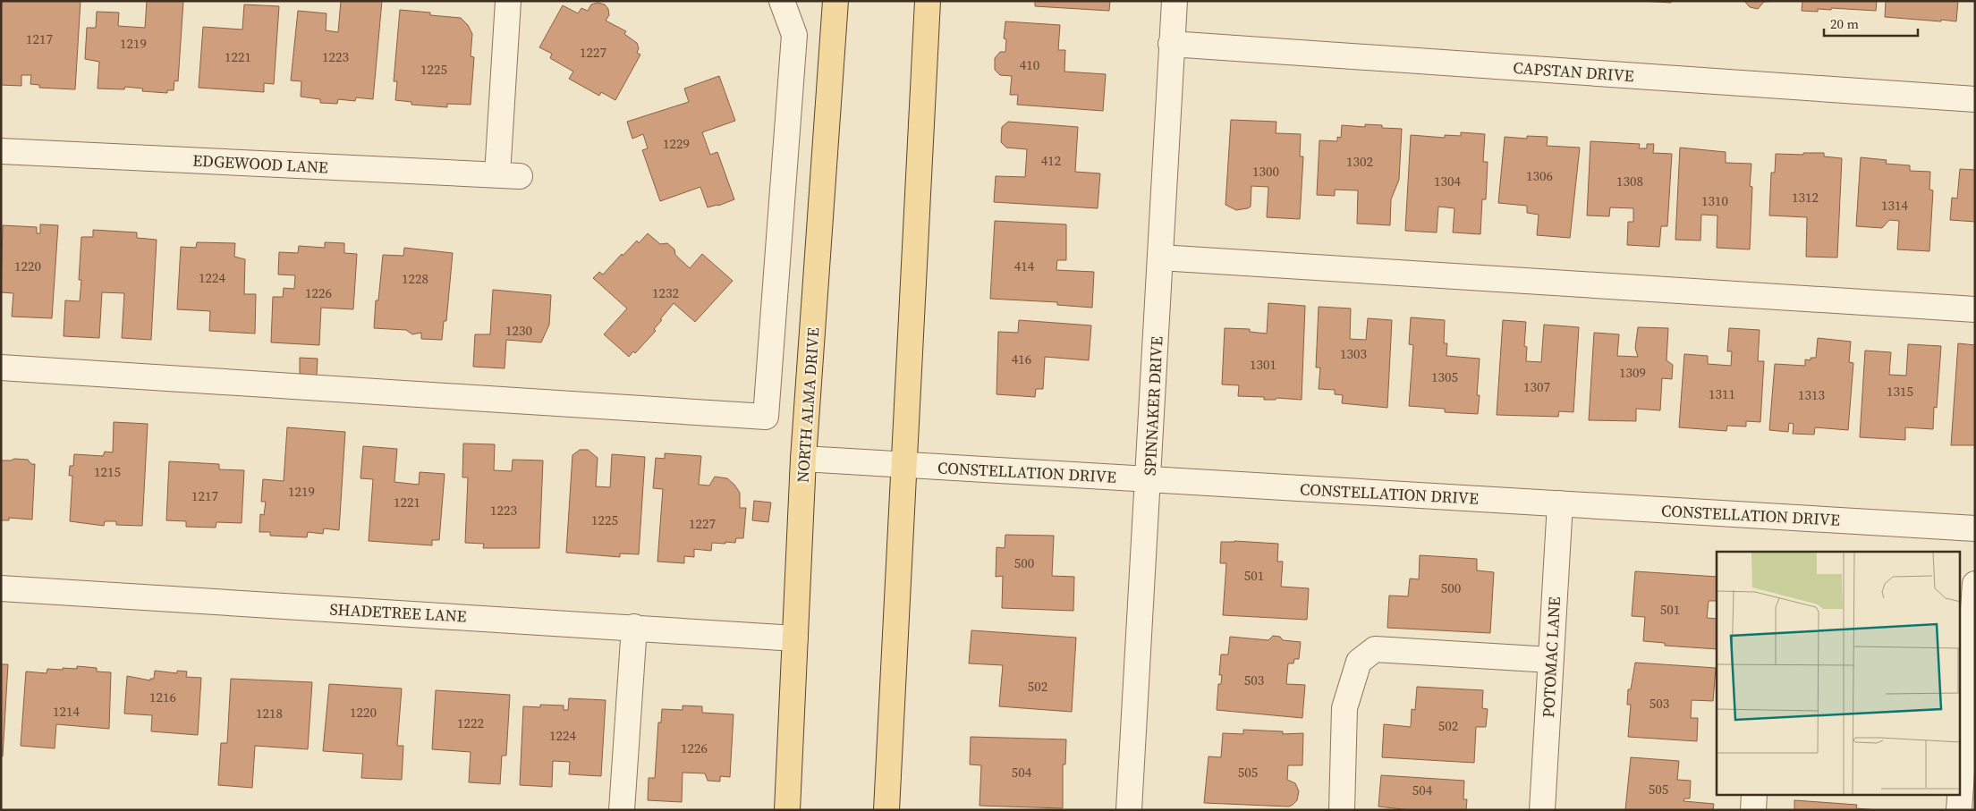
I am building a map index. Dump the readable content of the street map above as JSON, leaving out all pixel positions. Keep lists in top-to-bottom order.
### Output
{
  "streets": {
    "main road": ["NORTH ALMA DRIVE"],
    "street": [
      "CAPSTAN DRIVE",
      "EDGEWOOD LANE",
      "SPINNAKER DRIVE",
      "CONSTELLATION DRIVE",
      "SHADETREE LANE",
      "POTOMAC LANE"
    ]
  },
  "crossings": [
    ["CAPSTAN DRIVE", "SPINNAKER DRIVE"],
    ["NORTH ALMA DRIVE", "CONSTELLATION DRIVE"],
    ["NORTH ALMA DRIVE", "SHADETREE LANE"],
    ["SPINNAKER DRIVE", "CONSTELLATION DRIVE"],
    ["CONSTELLATION DRIVE", "POTOMAC LANE"]
  ],
  "house_numbers": [
    "1217",
    "1219",
    "1227",
    "1221",
    "1223",
    "410",
    "1225",
    "1229",
    "412",
    "1302",
    "1300",
    "1306",
    "1304",
    "1308",
    "1312",
    "1310",
    "1314",
    "1220",
    "414",
    "1224",
    "1228",
    "1226",
    "1232",
    "1230",
    "1303",
    "416",
    "1301",
    "1309",
    "1305",
    "1307",
    "1315",
    "1311",
    "1313",
    "1215",
    "1219",
    "1217",
    "1221",
    "1223",
    "1225",
    "1227",
    "500",
    "501",
    "500",
    "501",
    "503",
    "502",
    "1216",
    "503",
    "1214",
    "1220",
    "1218",
    "1222",
    "502",
    "1224",
    "1226",
    "504",
    "505",
    "505",
    "504"
  ],
  "scale_bar": "20 m"
}
